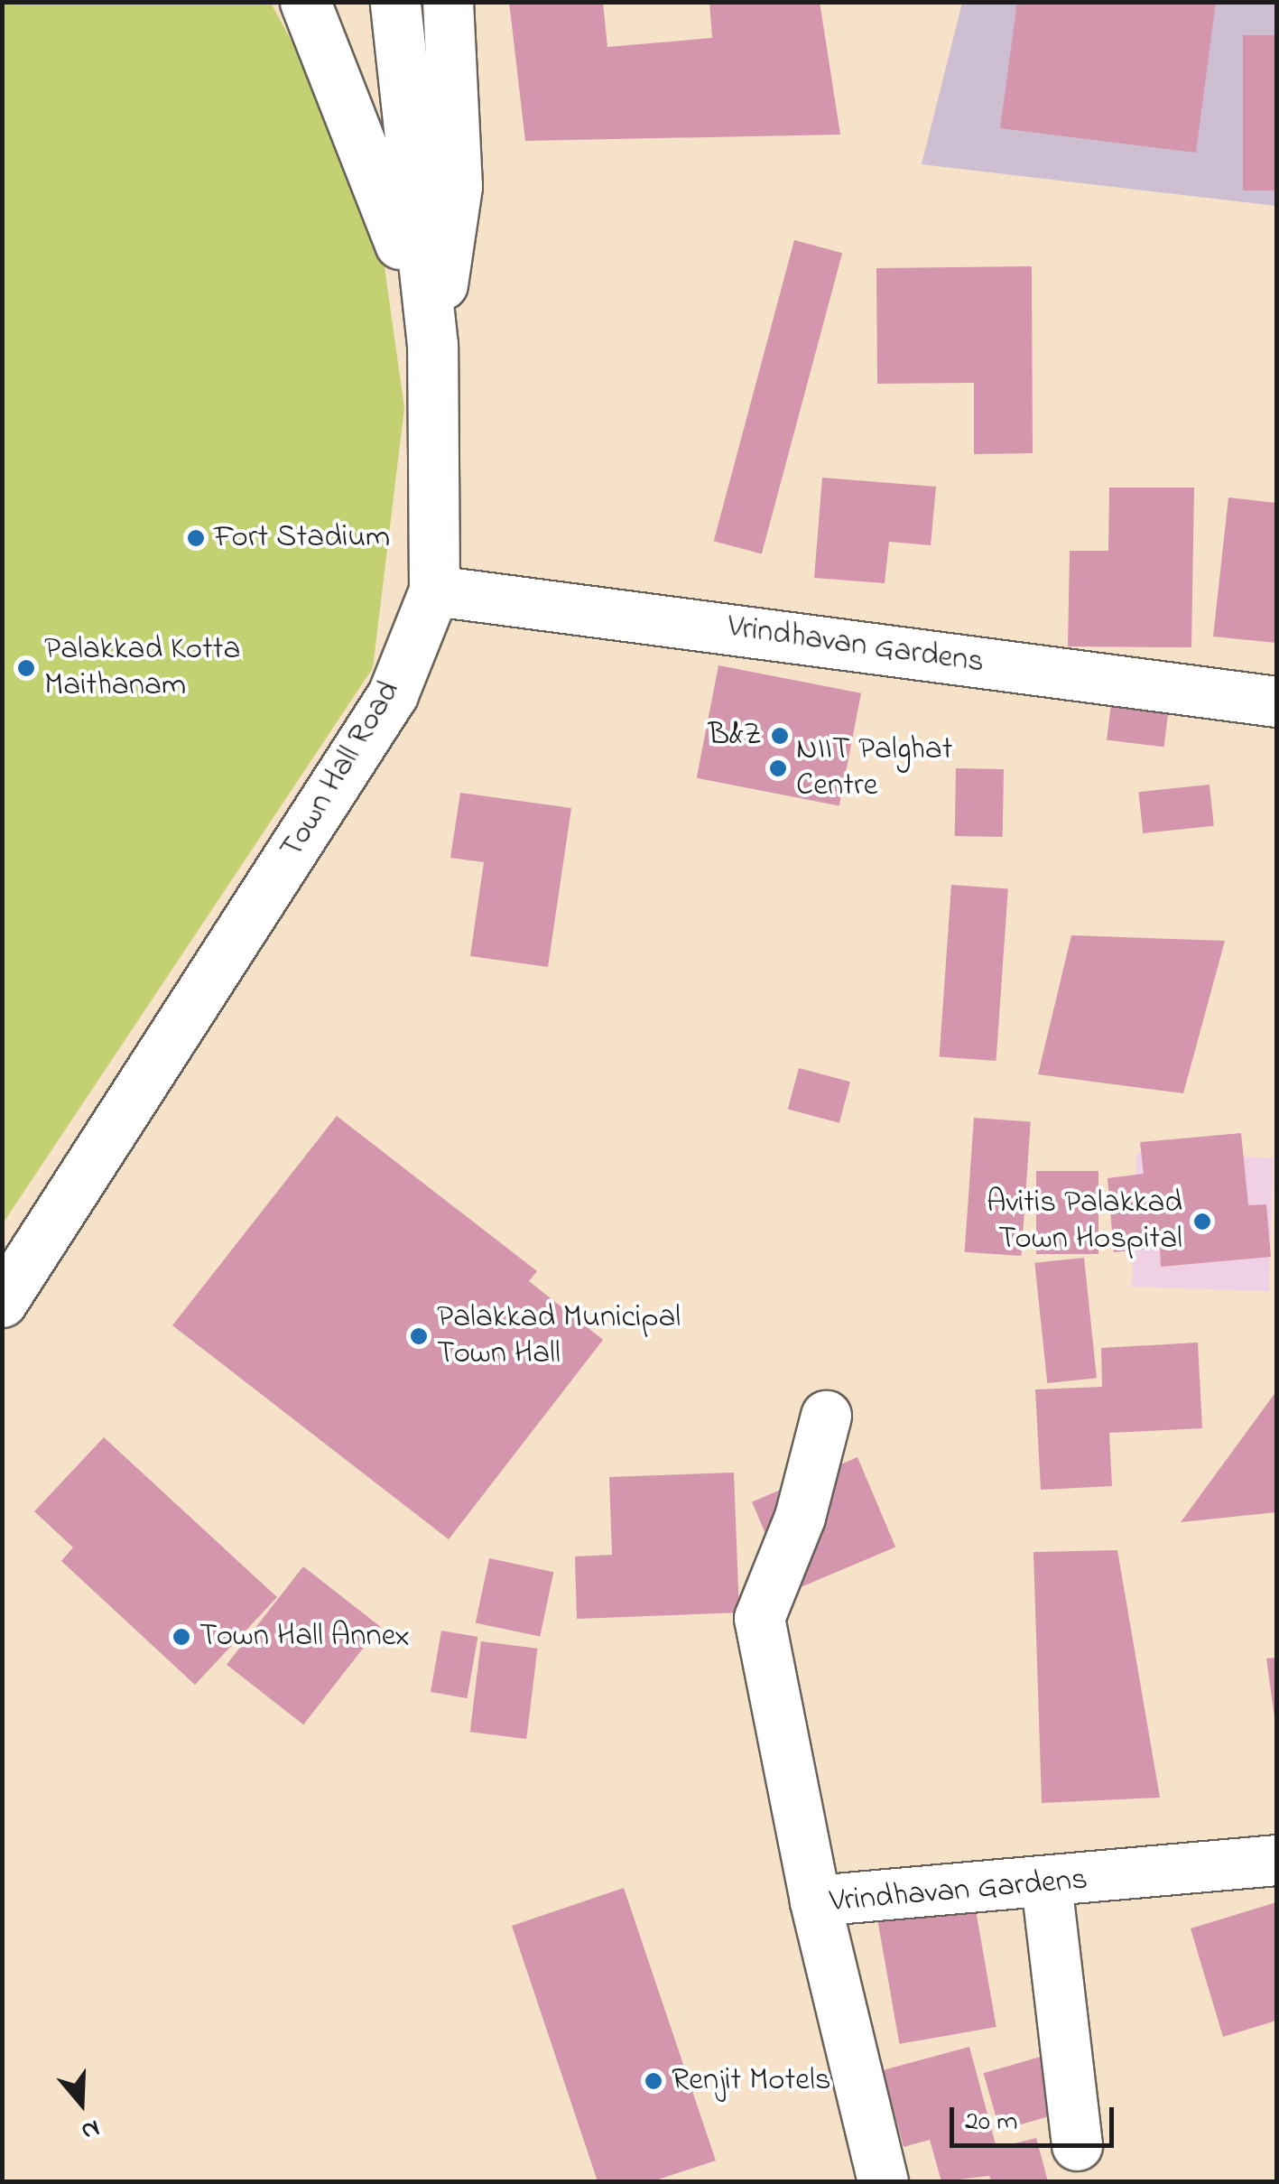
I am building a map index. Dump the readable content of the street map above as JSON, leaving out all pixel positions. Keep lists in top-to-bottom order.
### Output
{
  "streets": {
    "street": ["Vrindhavan Gardens", "Town Hall Road"]
  },
  "crossings": [
    ["Vrindhavan Gardens", "Town Hall Road"]
  ],
  "places": [
    "Fort Stadium",
    "Palakkad Kotta Maithanam",
    "B&Z",
    "NIIT Palghat Centre",
    "Avitis Palakkad Town Hospital",
    "Palakkad Municipal Town Hall",
    "Town Hall Annex",
    "Renjit Motels"
  ],
  "scale_bar": "20 m",
  "north": "bottom"
}
